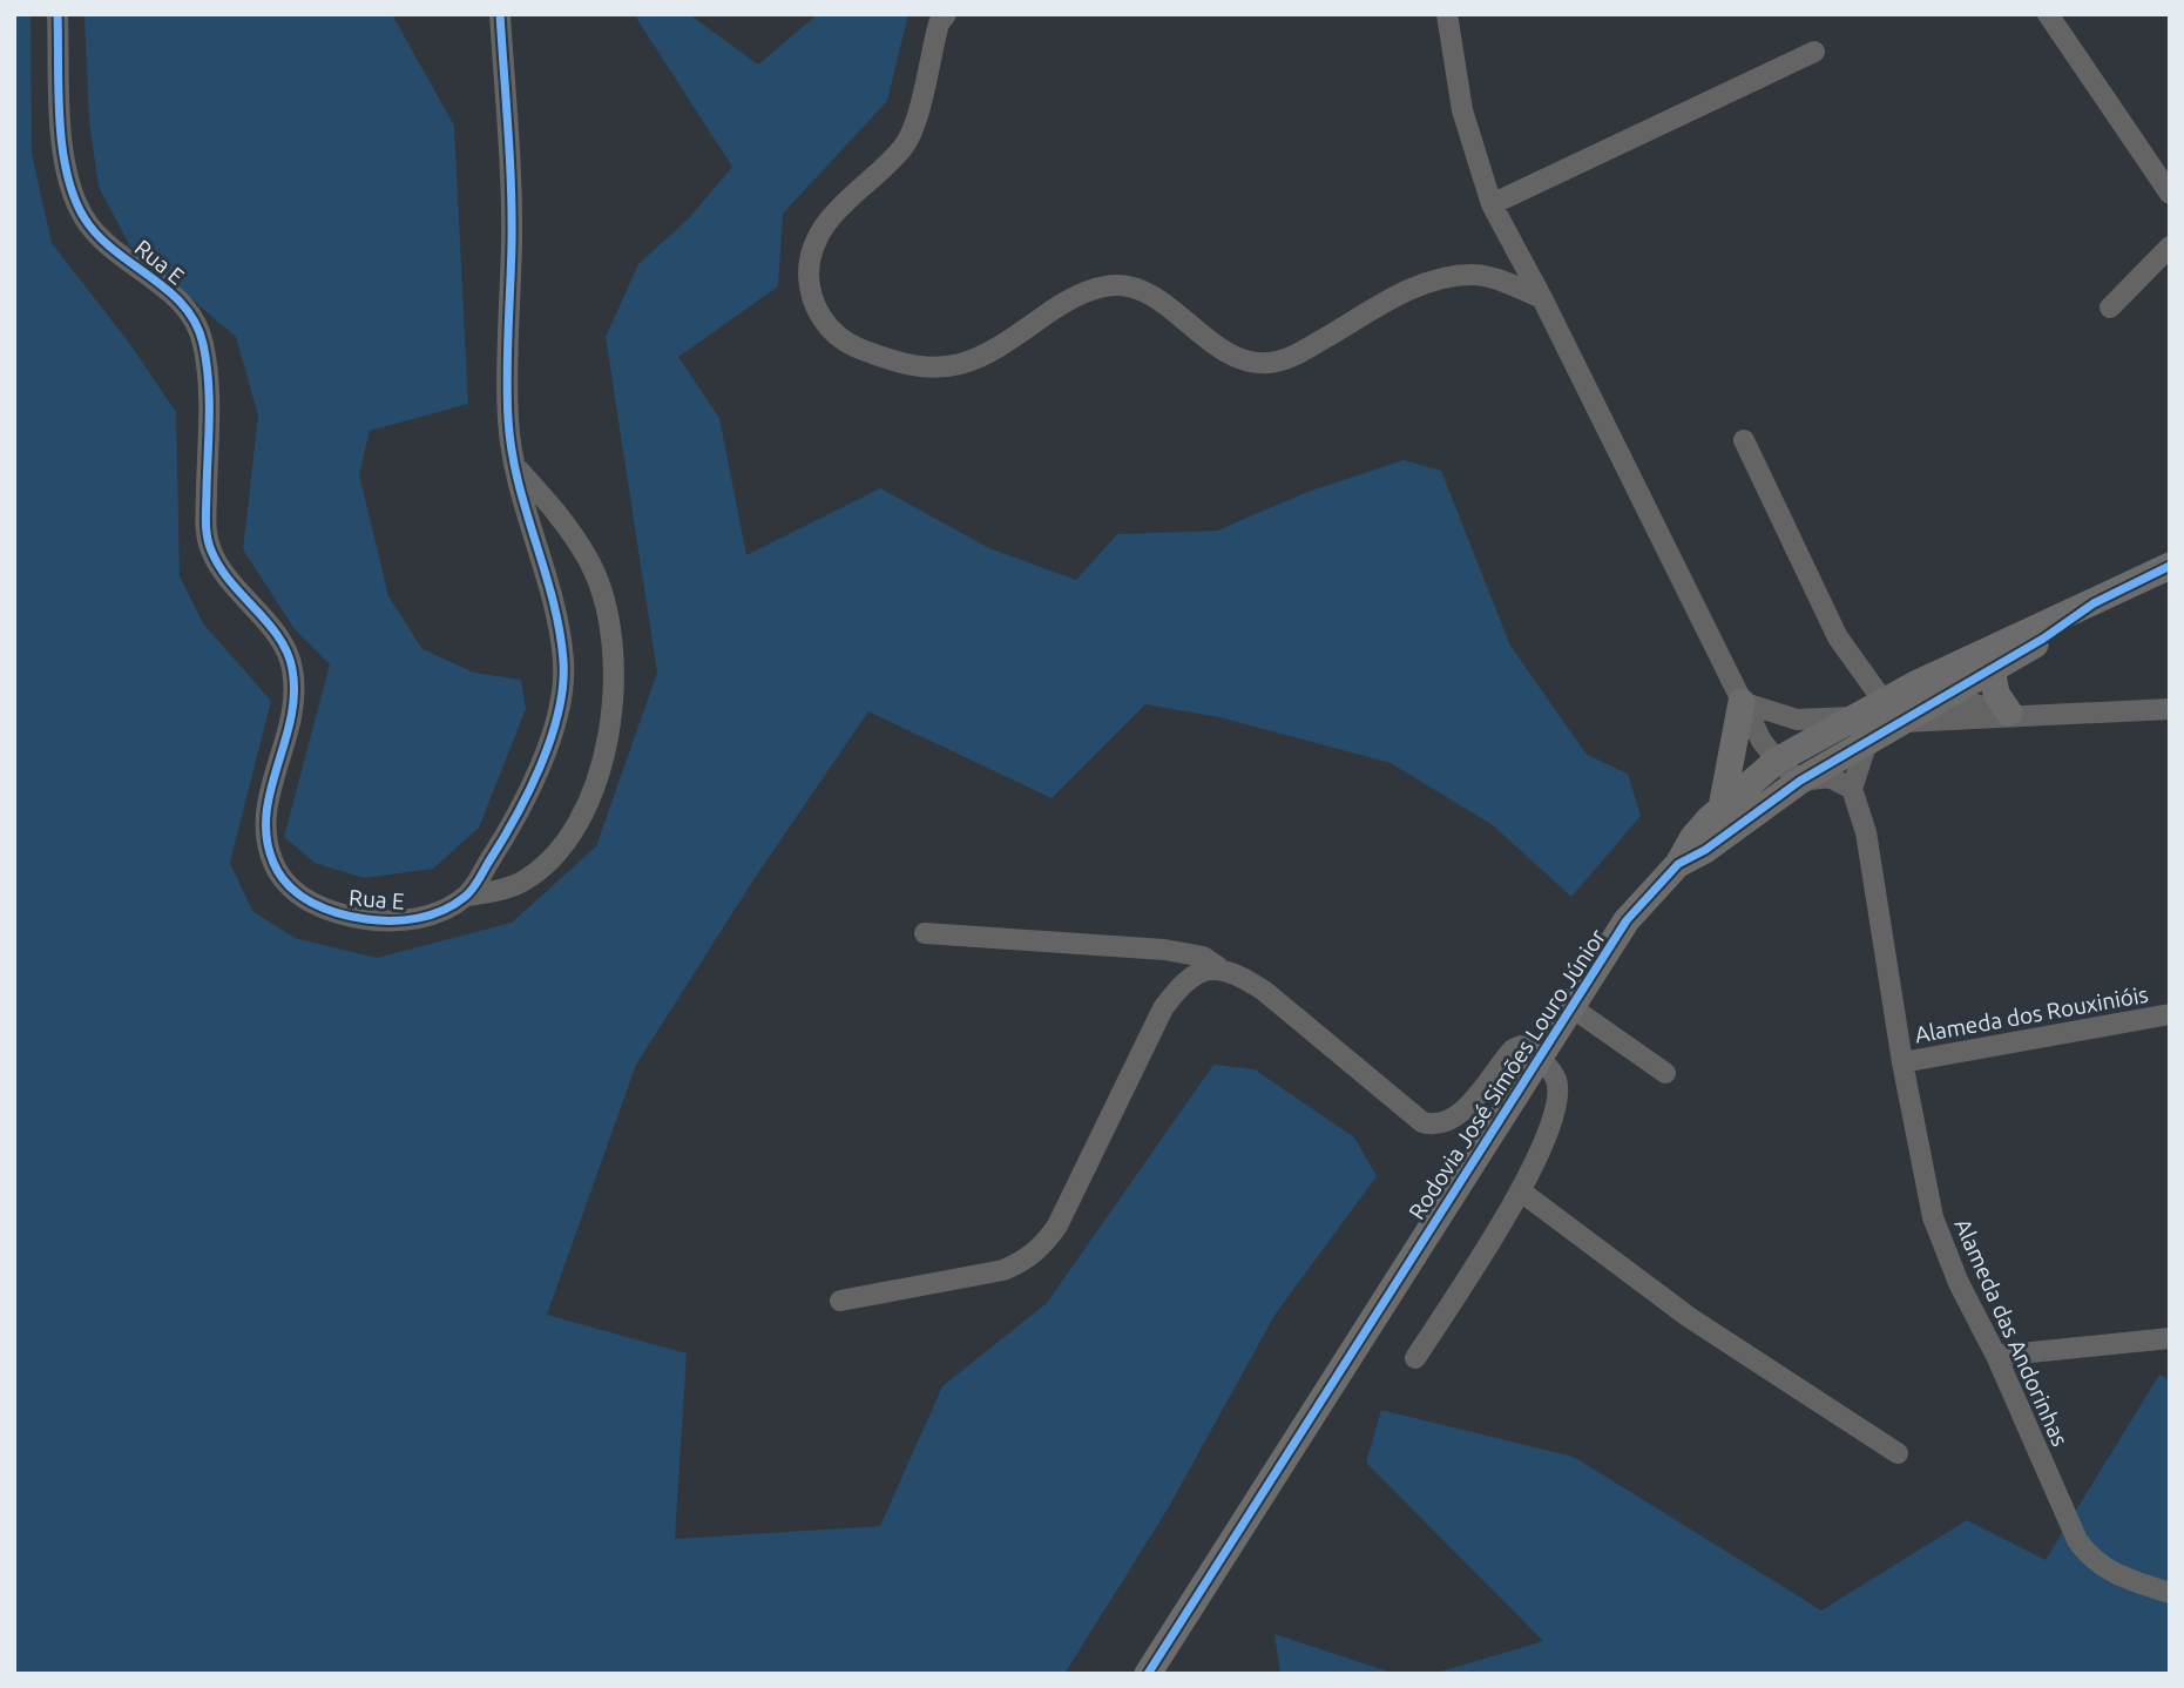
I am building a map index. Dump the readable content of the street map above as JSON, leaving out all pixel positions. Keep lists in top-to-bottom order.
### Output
{
  "streets": {
    "main road": ["Rodovia José Simões Louro Júnior"],
    "street": ["Rua E", "Alameda dos Rouxinióis", "Alameda das Andorinhas"]
  },
  "crossings": [
    ["Alameda dos Rouxinióis", "Alameda das Andorinhas"]
  ]
}
